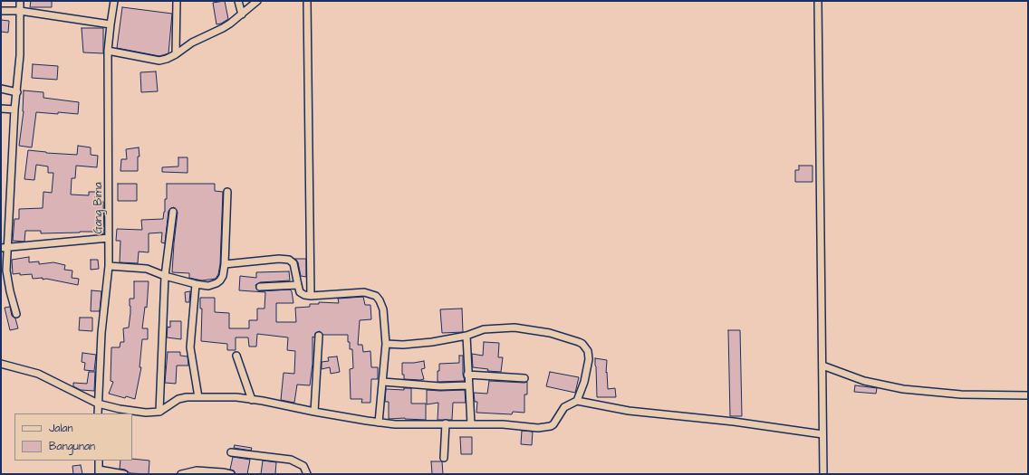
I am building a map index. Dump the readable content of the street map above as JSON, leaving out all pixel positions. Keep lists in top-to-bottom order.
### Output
{
  "streets": {
    "street": ["Gang Bima"]
  },
  "legend": ["Jalan", "Bangunan"]
}
